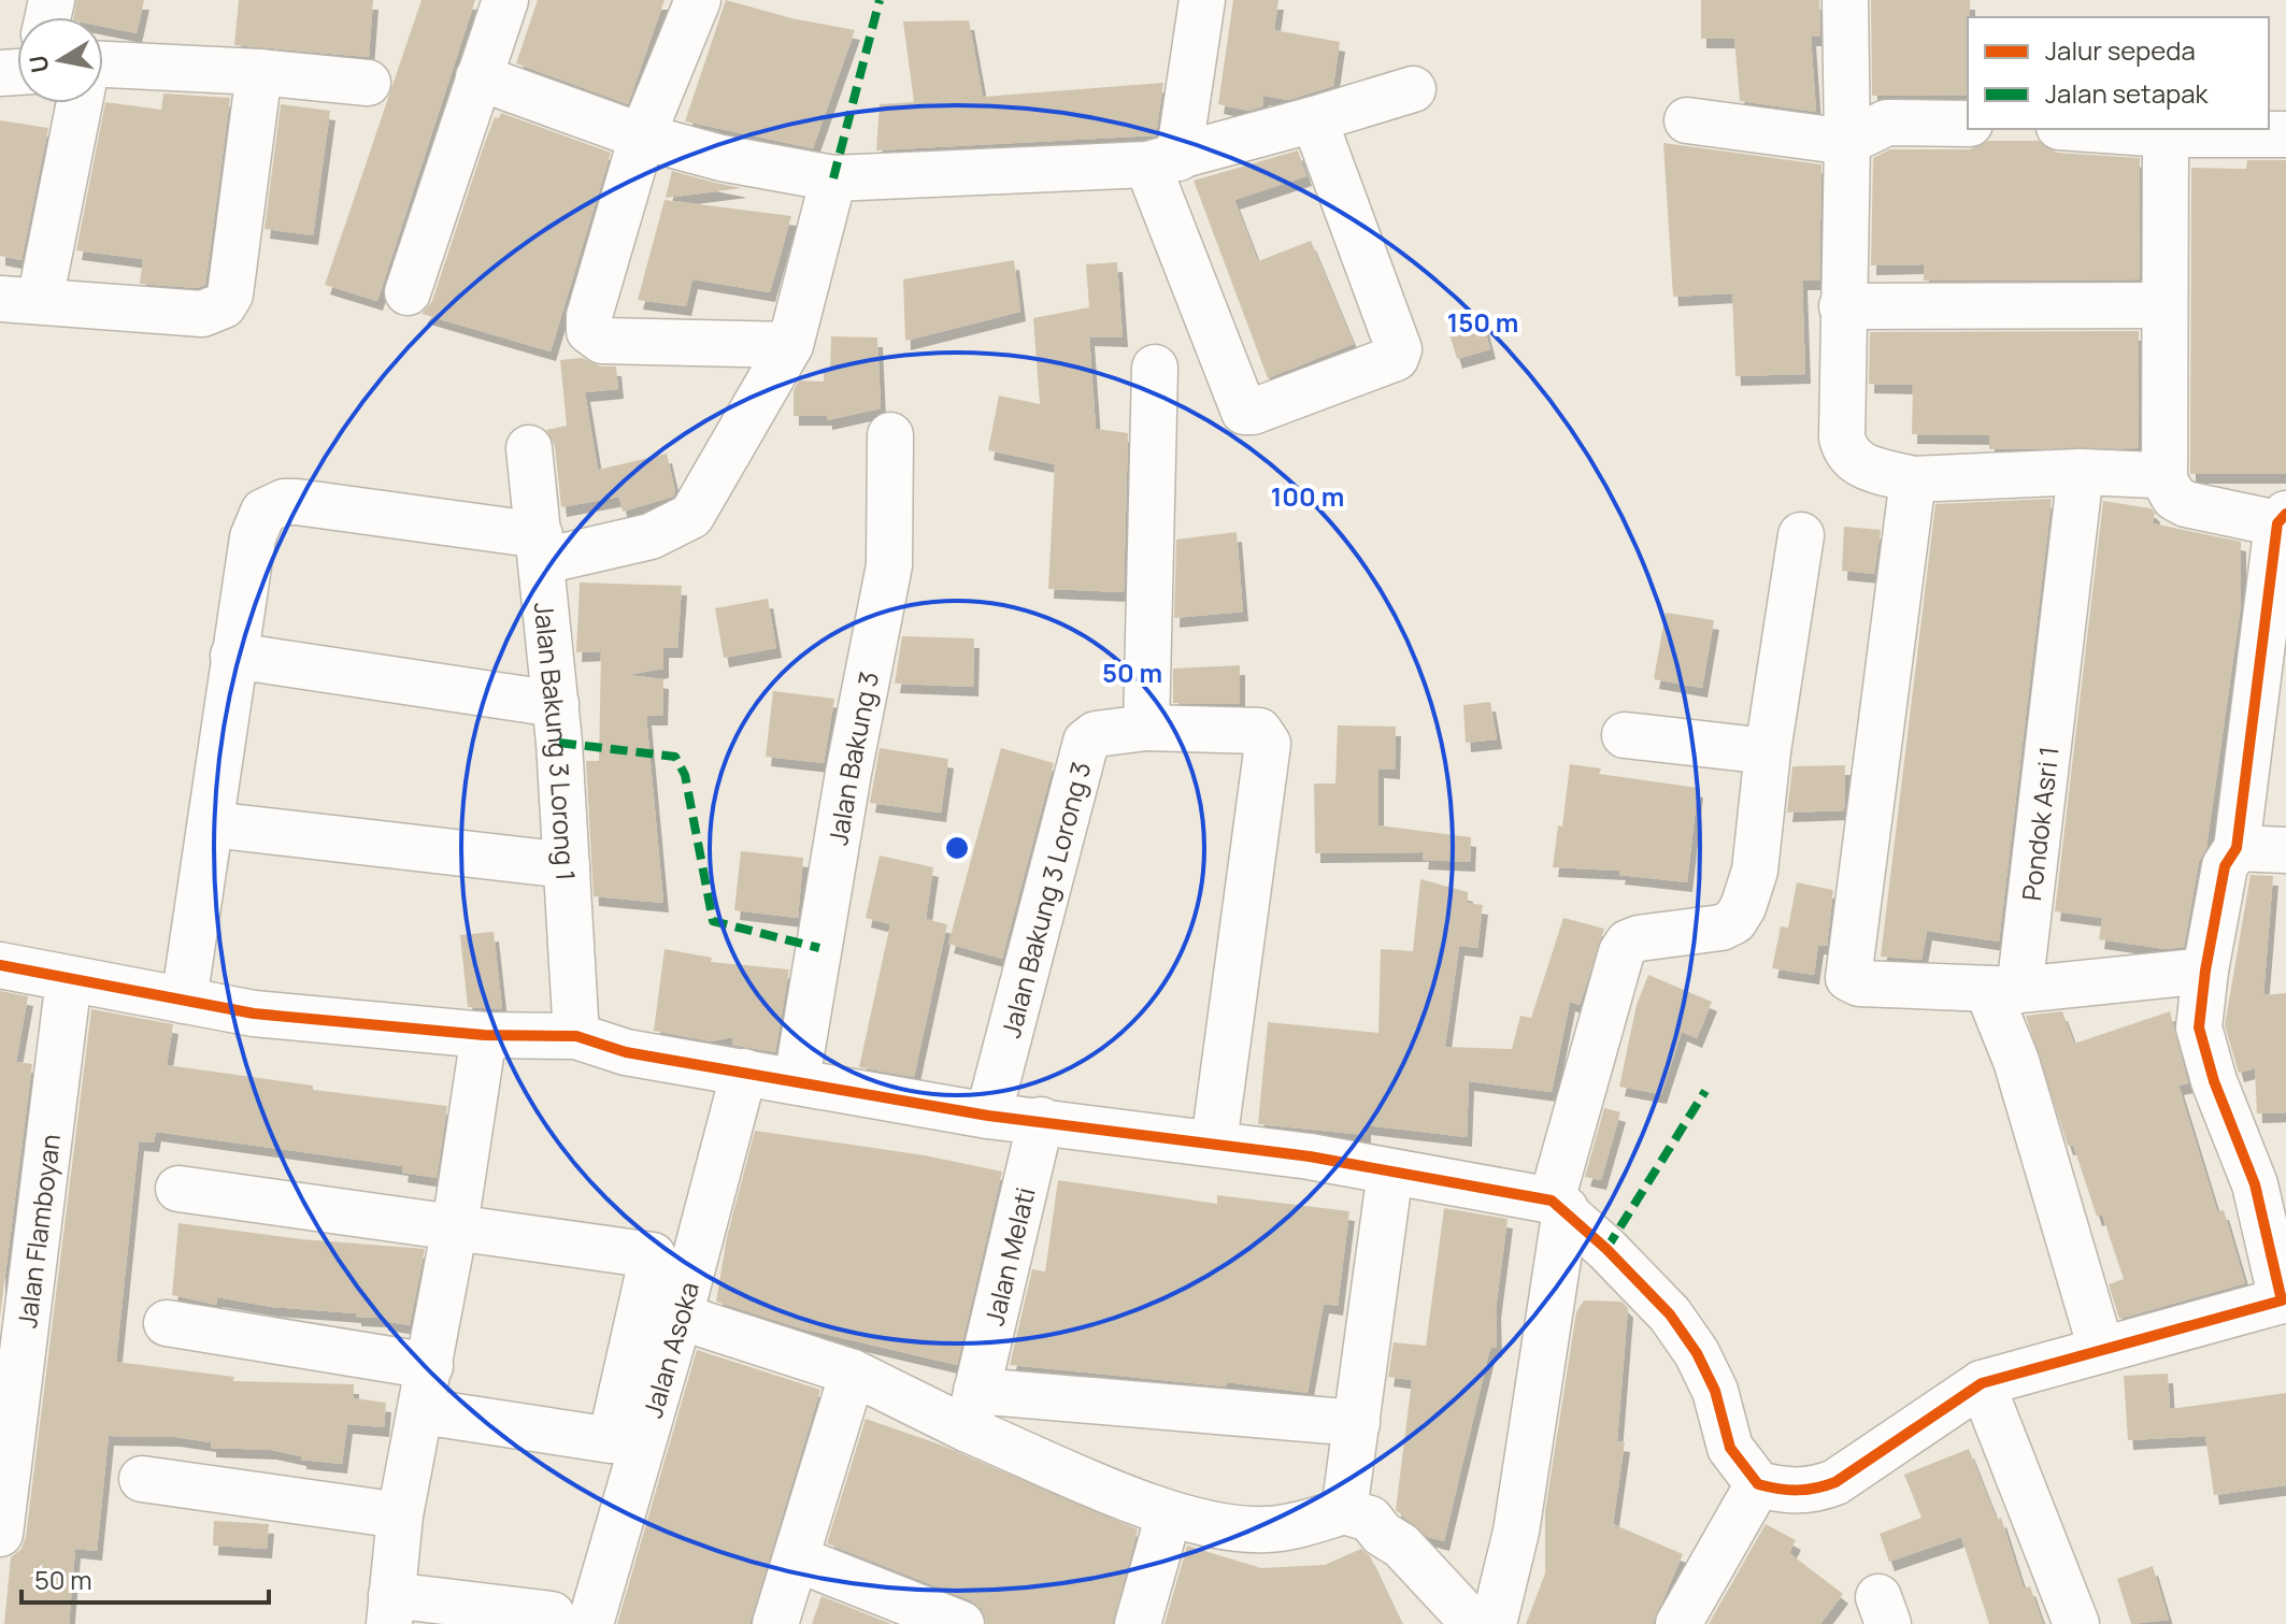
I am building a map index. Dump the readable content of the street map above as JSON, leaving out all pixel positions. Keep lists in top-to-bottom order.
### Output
{
  "streets": {
    "street": [
      "Jalan Bakung 3 Lorong 1",
      "Jalan Bakung 3",
      "Pondok Asri 1",
      "Jalan Bakung 3 Lorong 3",
      "Jalan Flamboyan",
      "Jalan Melati",
      "Jalan Asoka"
    ]
  },
  "legend": ["Jalur sepeda", "Jalan setapak"],
  "scale_bar": "50 m",
  "north": "left",
  "rings": ["150 m", "100 m", "50 m"]
}
